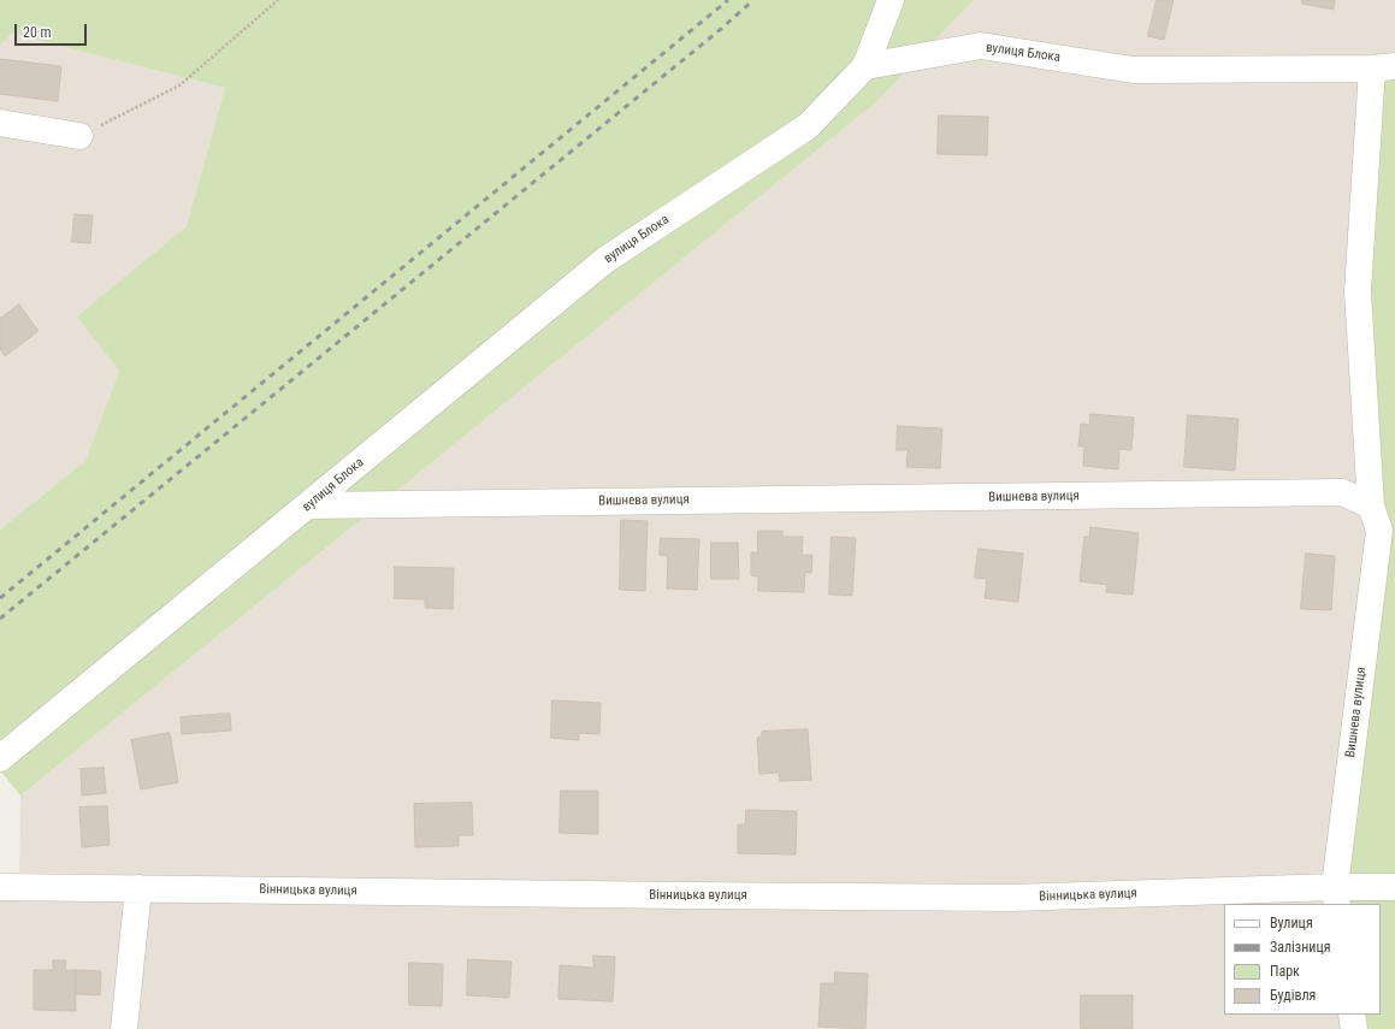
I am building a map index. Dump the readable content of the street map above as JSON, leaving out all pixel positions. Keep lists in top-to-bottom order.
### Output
{
  "streets": {
    "street": ["вулиця Блока", "Вишнева вулиця", "Вінницька вулиця"]
  },
  "crossings": [
    ["вулиця Блока", "Вишнева вулиця"],
    ["Вишнева вулиця", "Вінницька вулиця"]
  ],
  "legend": [
    "Вулиця",
    "Залізниця",
    "Парк",
    "Будівля"
  ],
  "scale_bar": "20 m"
}
